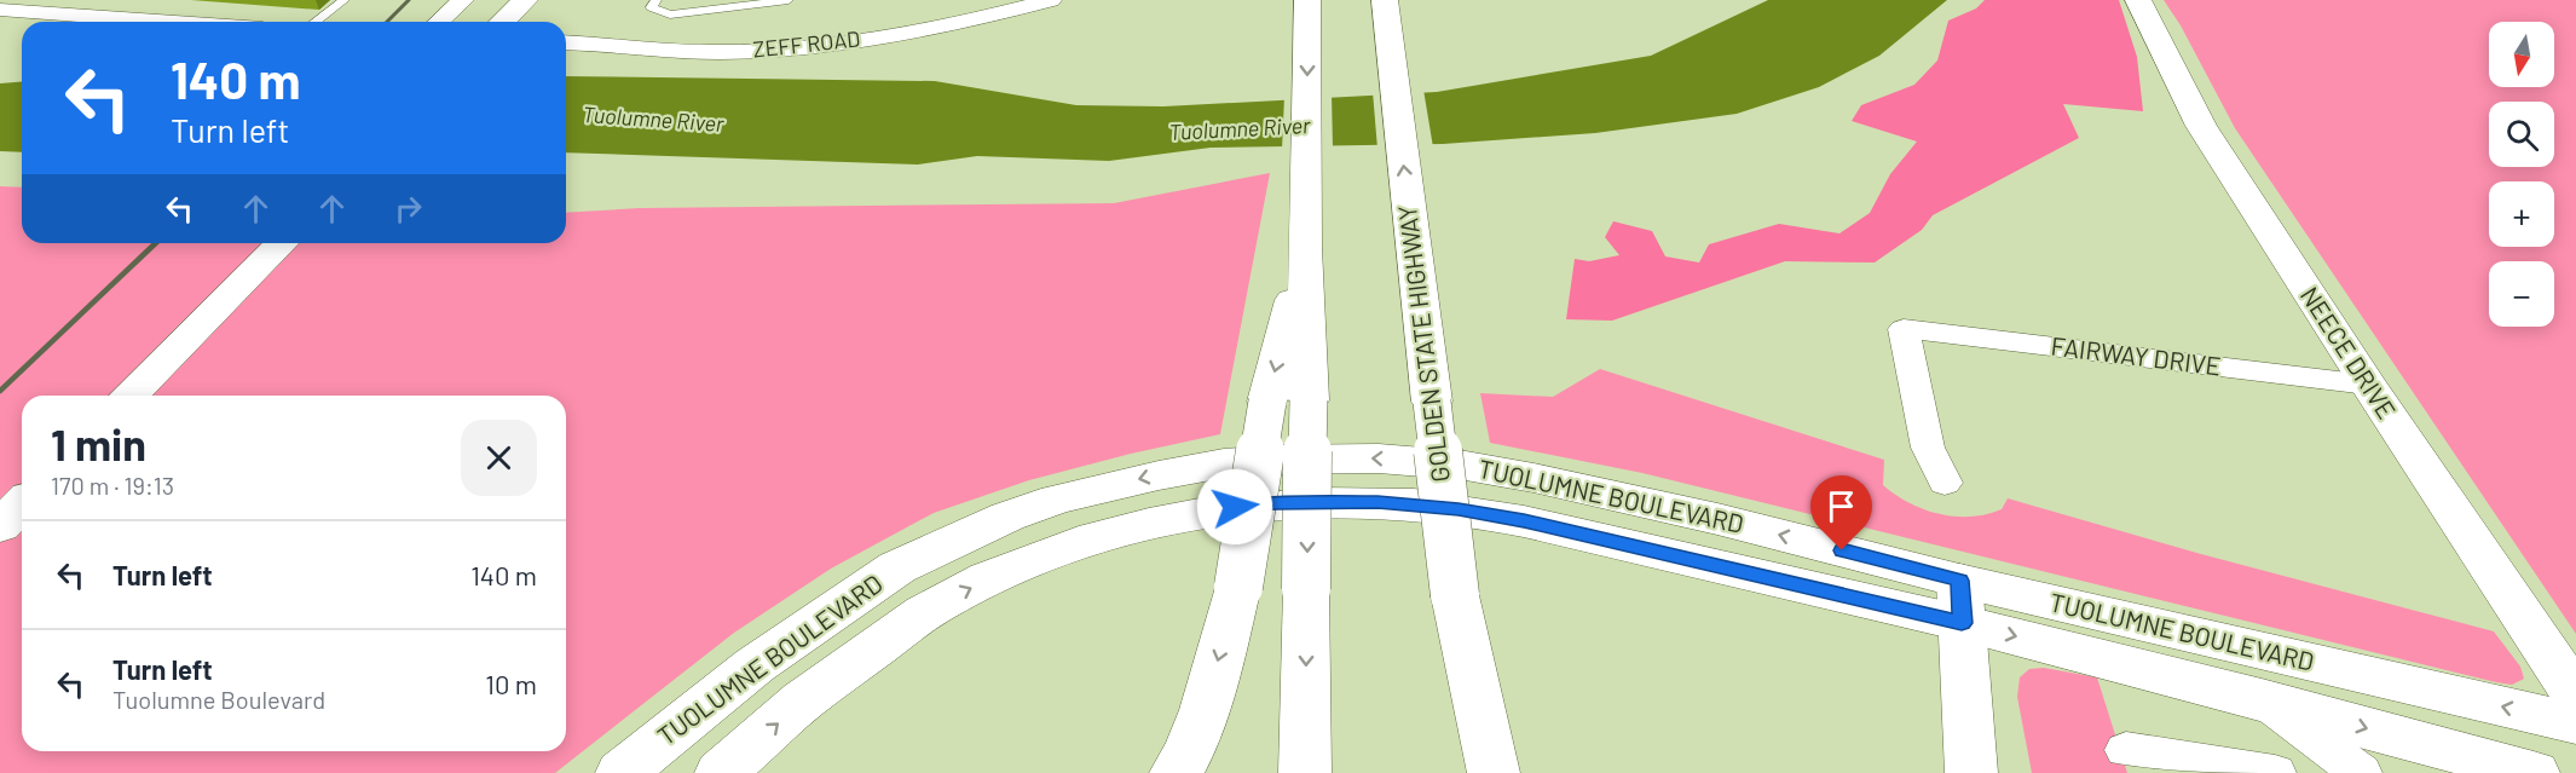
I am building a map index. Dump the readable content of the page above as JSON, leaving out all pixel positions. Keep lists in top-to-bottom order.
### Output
{
  "streets": {
    "main road": ["GOLDEN STATE HIGHWAY", "NEECE DRIVE", "TUOLUMNE BOULEVARD"],
    "street": ["ZEFF ROAD", "FAIRWAY DRIVE"]
  },
  "crossings": [
    ["NEECE DRIVE", "FAIRWAY DRIVE"]
  ],
  "water": ["Tuolumne River"],
  "north": "bottom",
  "page": {
    "map_buttons": ["+", "−"],
    "turn": ["140 m", "Turn left"],
    "heading": ["1 min", "170 m · 19:13"],
    "list": [
      {
        "name": "Turn left",
        "value": "140 m"
      },
      {
        "name": "Turn left",
        "note": "Tuolumne Boulevard",
        "value": "10 m"
      }
    ]
  }
}
